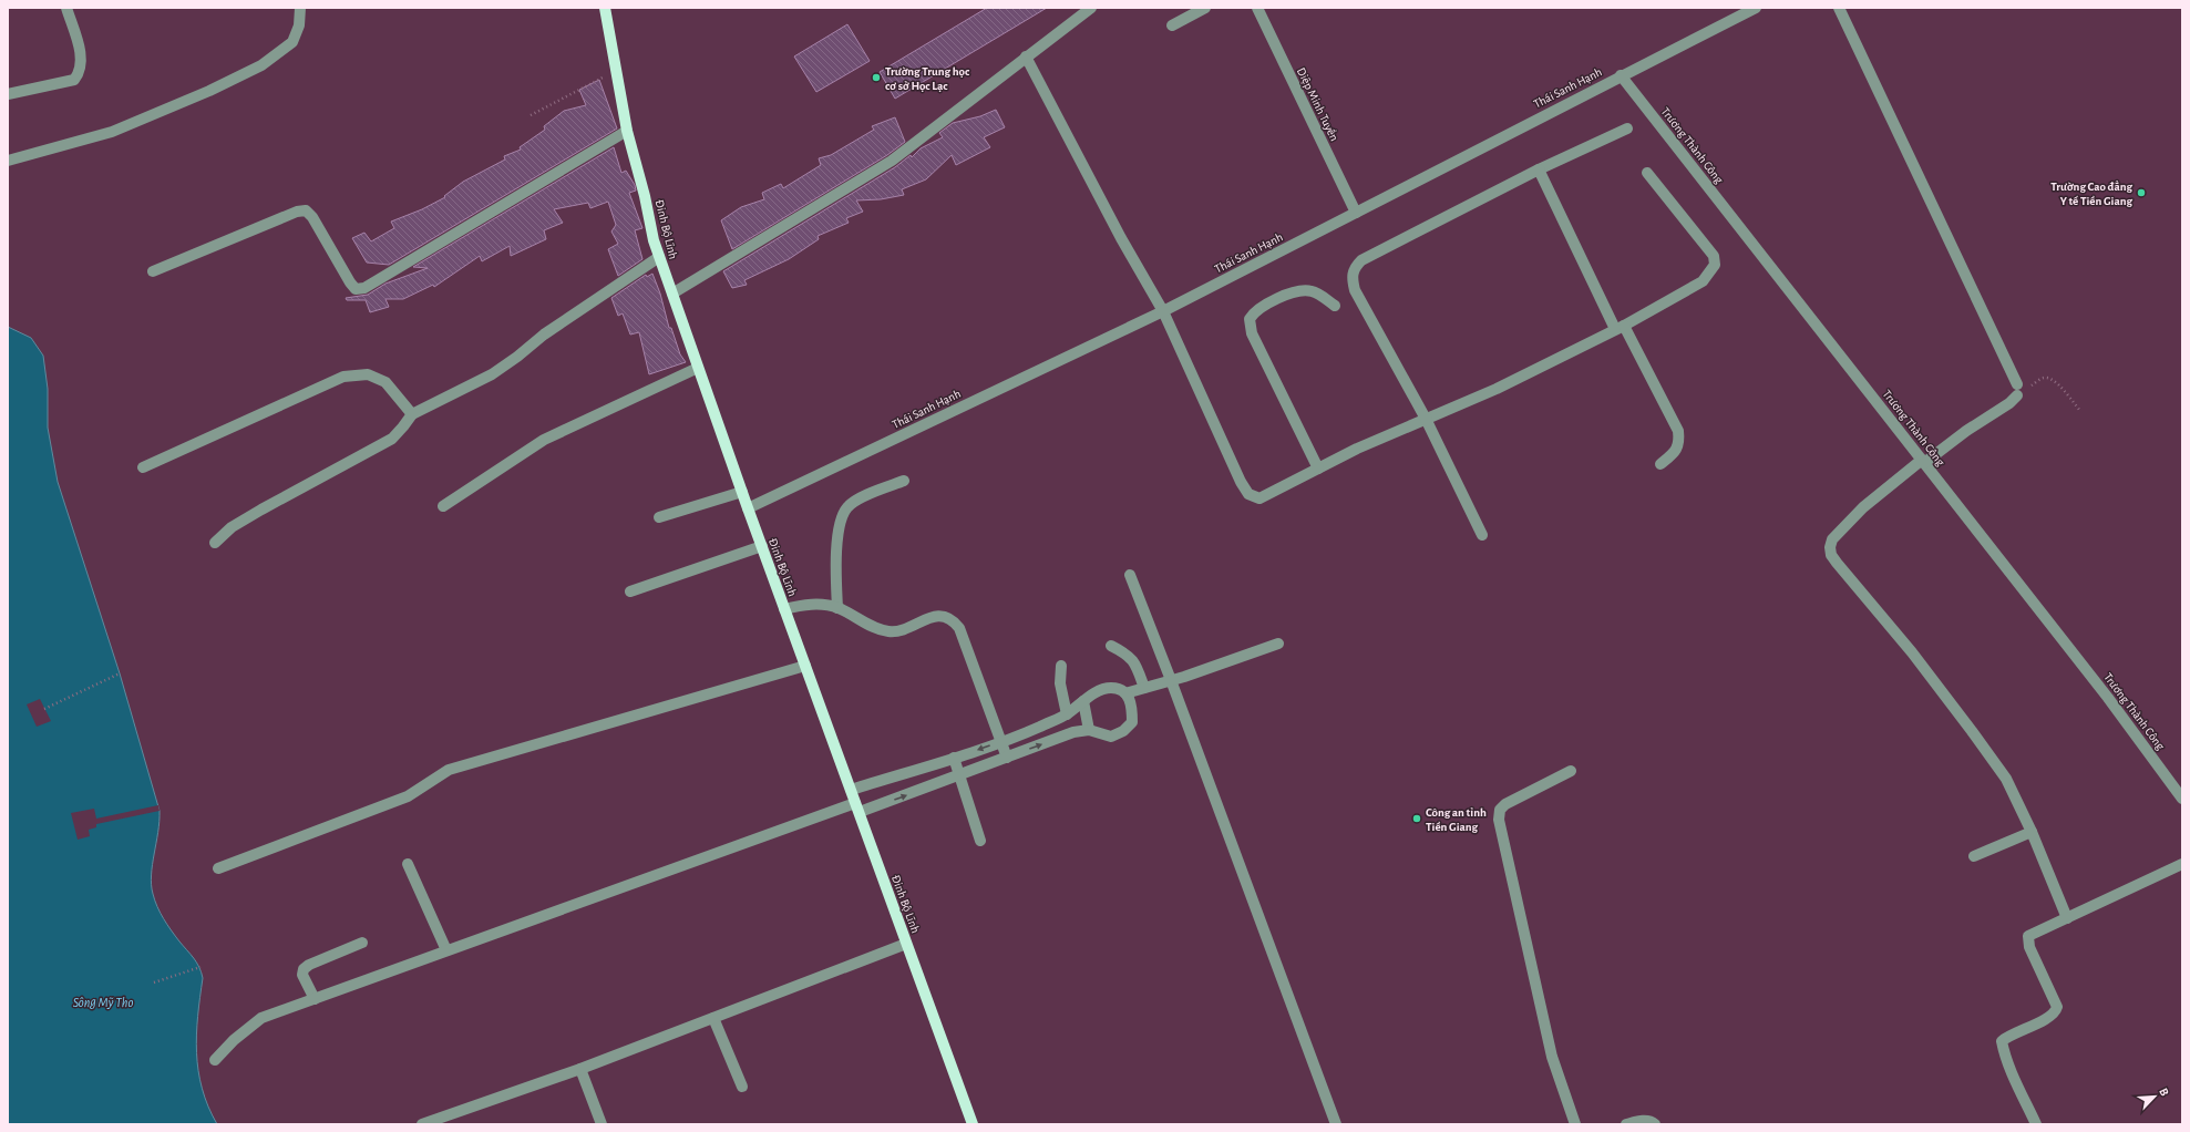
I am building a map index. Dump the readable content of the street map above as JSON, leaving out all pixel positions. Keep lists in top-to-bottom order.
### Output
{
  "streets": {
    "main road": ["Đinh Bộ Lĩnh"],
    "street": ["Thái Sanh Hạnh", "Diệp Minh Tuyền", "Trương Thành Công"]
  },
  "crossings": [
    ["Thái Sanh Hạnh", "Diệp Minh Tuyền"],
    ["Thái Sanh Hạnh", "Trương Thành Công"],
    ["Thái Sanh Hạnh", "Đinh Bộ Lĩnh"]
  ],
  "water": ["Sông Mỹ Tho"],
  "places": ["Trường Trung học cơ sở Học Lạc", "Trường Cao đẳng Y tế Tiền Giang", "Công an tỉnh Tiền Giang"],
  "north": "top right"
}
